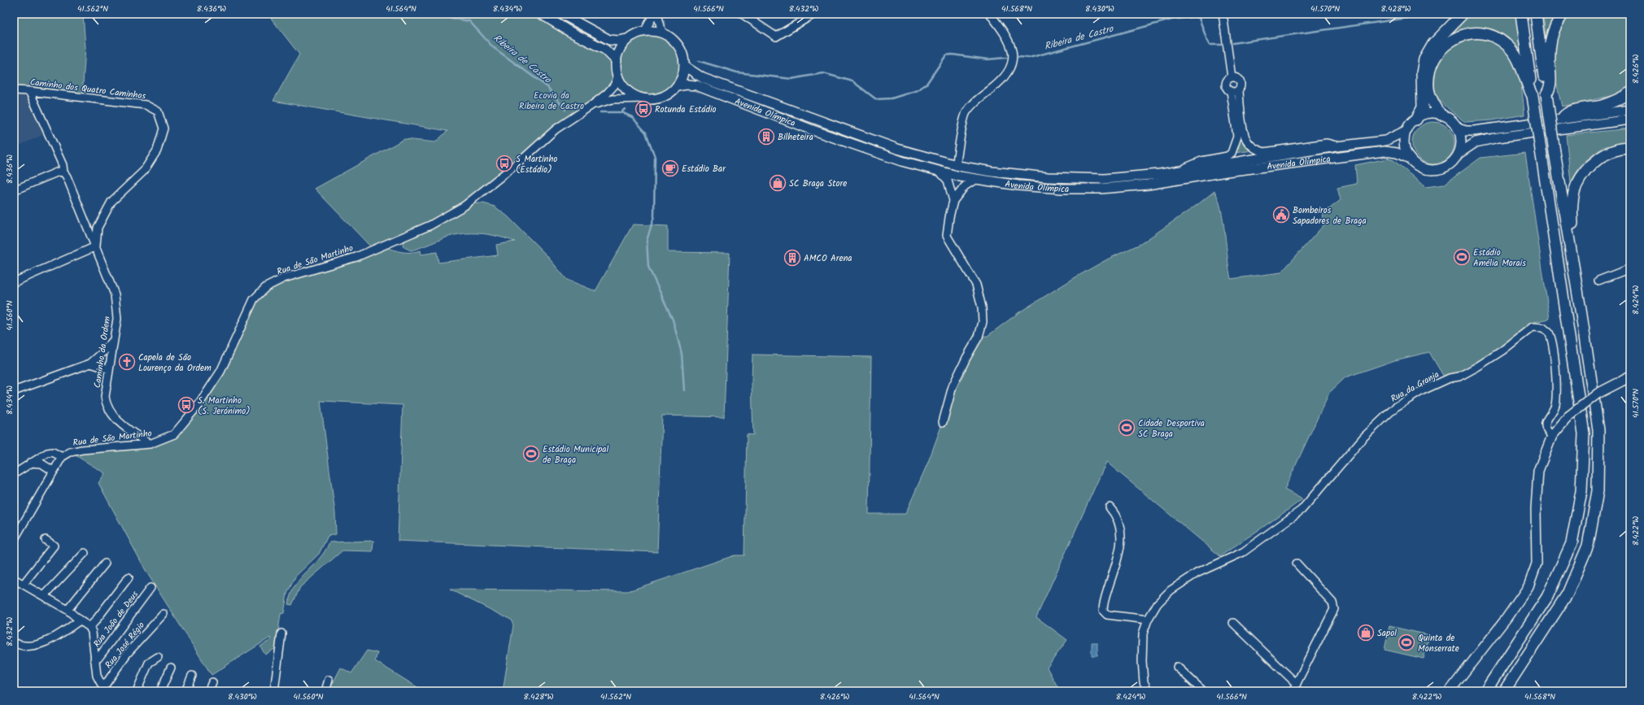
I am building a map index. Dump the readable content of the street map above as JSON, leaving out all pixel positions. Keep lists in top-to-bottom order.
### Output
{
  "streets": {
    "main road": ["Avenida Olímpica"],
    "street": [
      "Caminho dos Quatro Caminhos",
      "Rua de São Martinho",
      "Caminho da Ordem",
      "Rua da Granja",
      "Rua João de Deus",
      "Rua José Régio"
    ]
  },
  "crossings": [
    ["Caminho dos Quatro Caminhos", "Caminho da Ordem"],
    ["Avenida Olímpica", "Rua de São Martinho"],
    ["Rua de São Martinho", "Caminho da Ordem"]
  ],
  "water": ["Ribeira de Castro"],
  "parks": ["Ecovia da Ribeira de Castro"],
  "places": {
    "bus stop": ["Rotunda Estádio", "S Martinho (Estádio)", "S. Martinho (S. Jerónimo)"],
    "building": ["Bilheteira", "AMCO Arena"],
    "cafe": ["Estádio Bar"],
    "shop": ["SC Braga Store", "Sapol"],
    "public building": ["Bombeiros Sapadores de Braga"],
    "sports": [
      "Estádio Amélia Morais",
      "Cidade Desportiva SC Braga",
      "Estádio Municipal de Braga",
      "Quinta de Monserrate"
    ],
    "church": ["Capela de São Lourenço da Ordem"]
  },
  "coordinates": [
    "41.562°N",
    "8.436°W",
    "41.564°N",
    "8.434°W",
    "41.566°N",
    "8.432°W",
    "41.568°N",
    "8.430°W",
    "41.570°N",
    "8.428°W",
    "8.426°W",
    "8.424°W",
    "41.560°N",
    "8.422°W"
  ]
}
